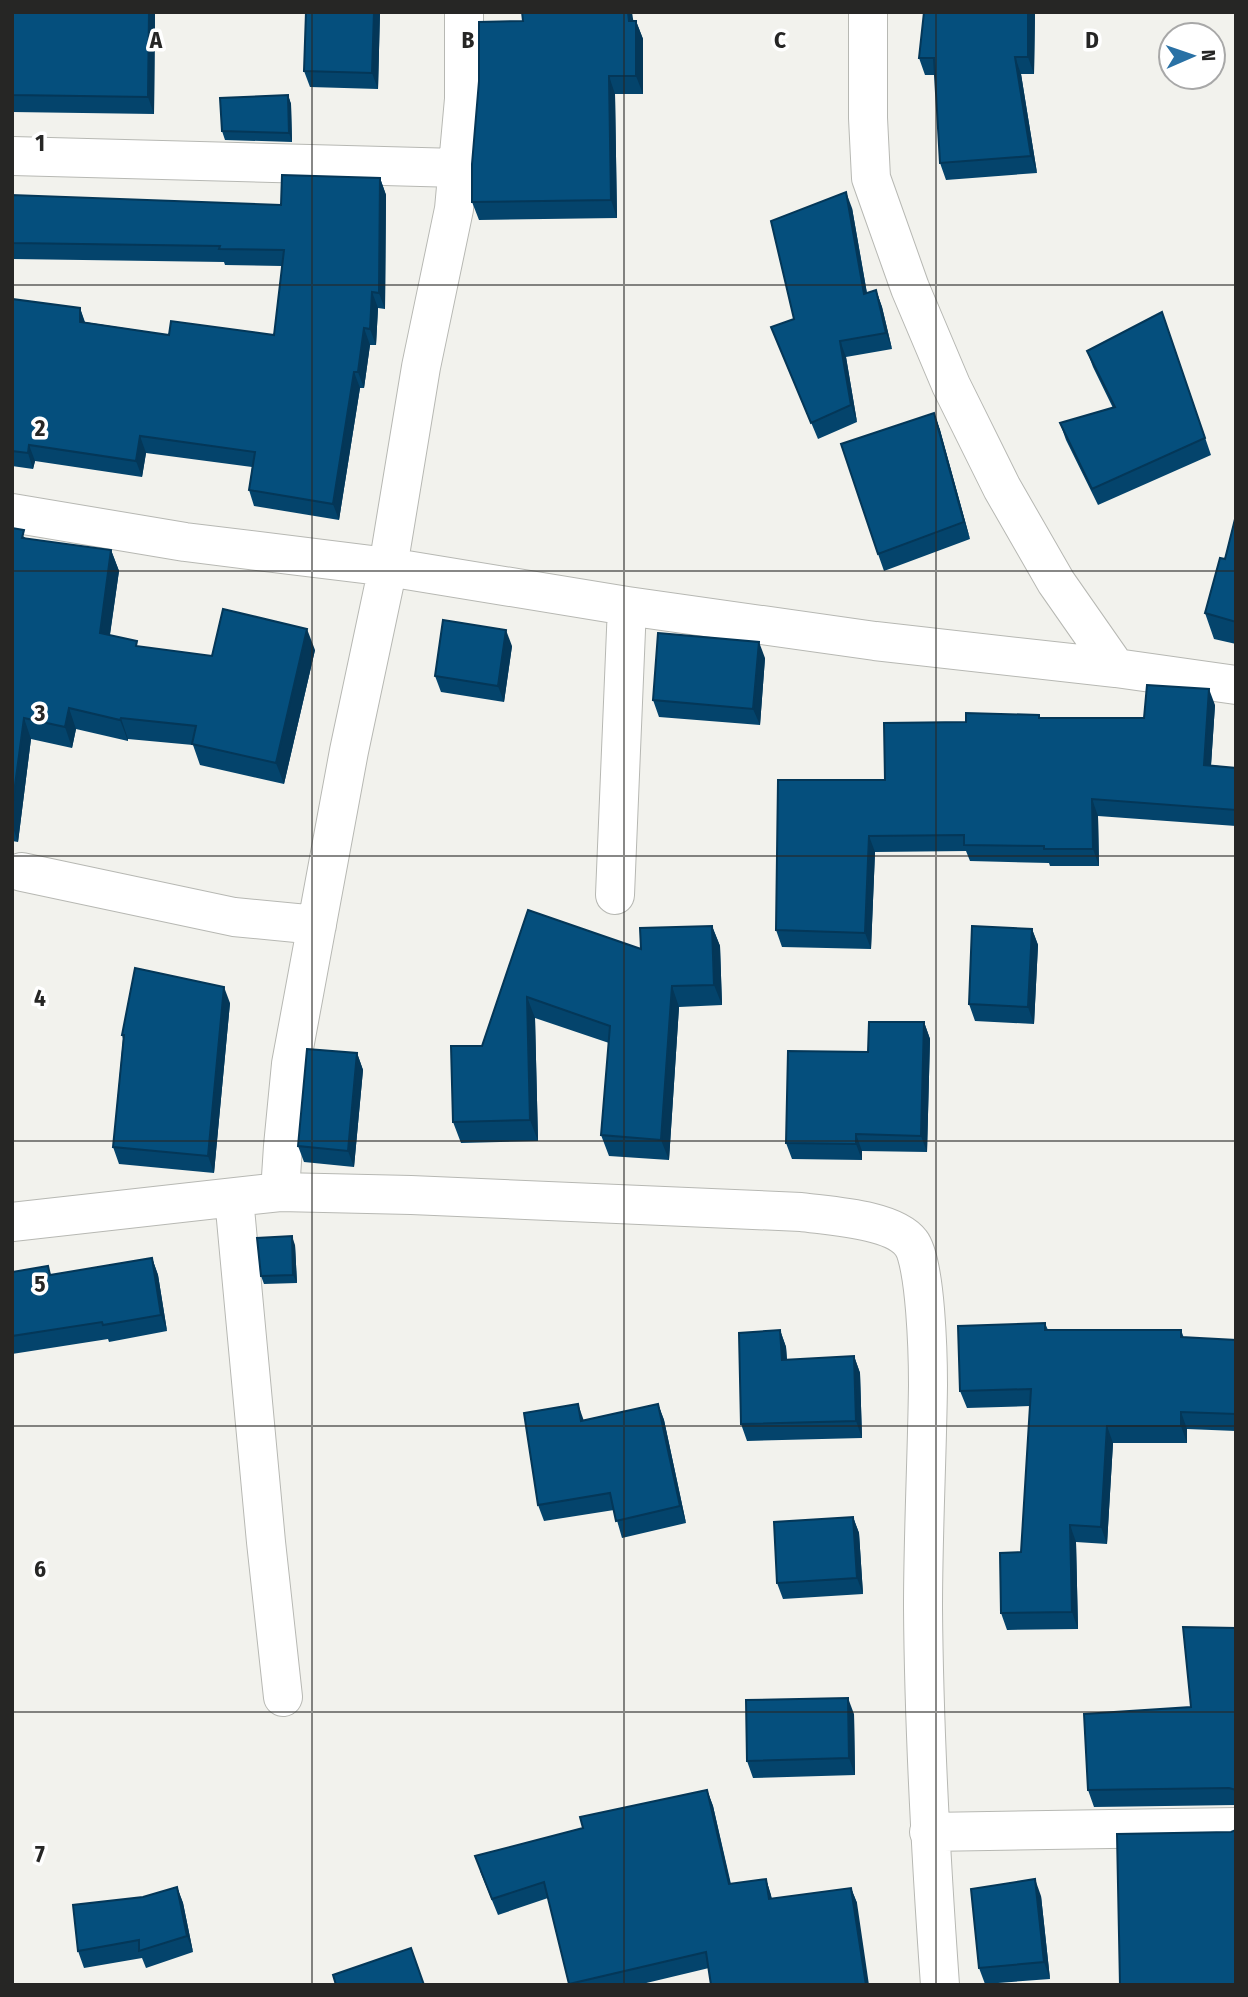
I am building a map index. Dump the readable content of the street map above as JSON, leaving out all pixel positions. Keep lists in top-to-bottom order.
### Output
{
  "north": "right",
  "grid": {
    "columns": [
      "A",
      "B",
      "C",
      "D"
    ],
    "rows": [
      "1",
      "2",
      "3",
      "4",
      "5",
      "6",
      "7"
    ]
  }
}
